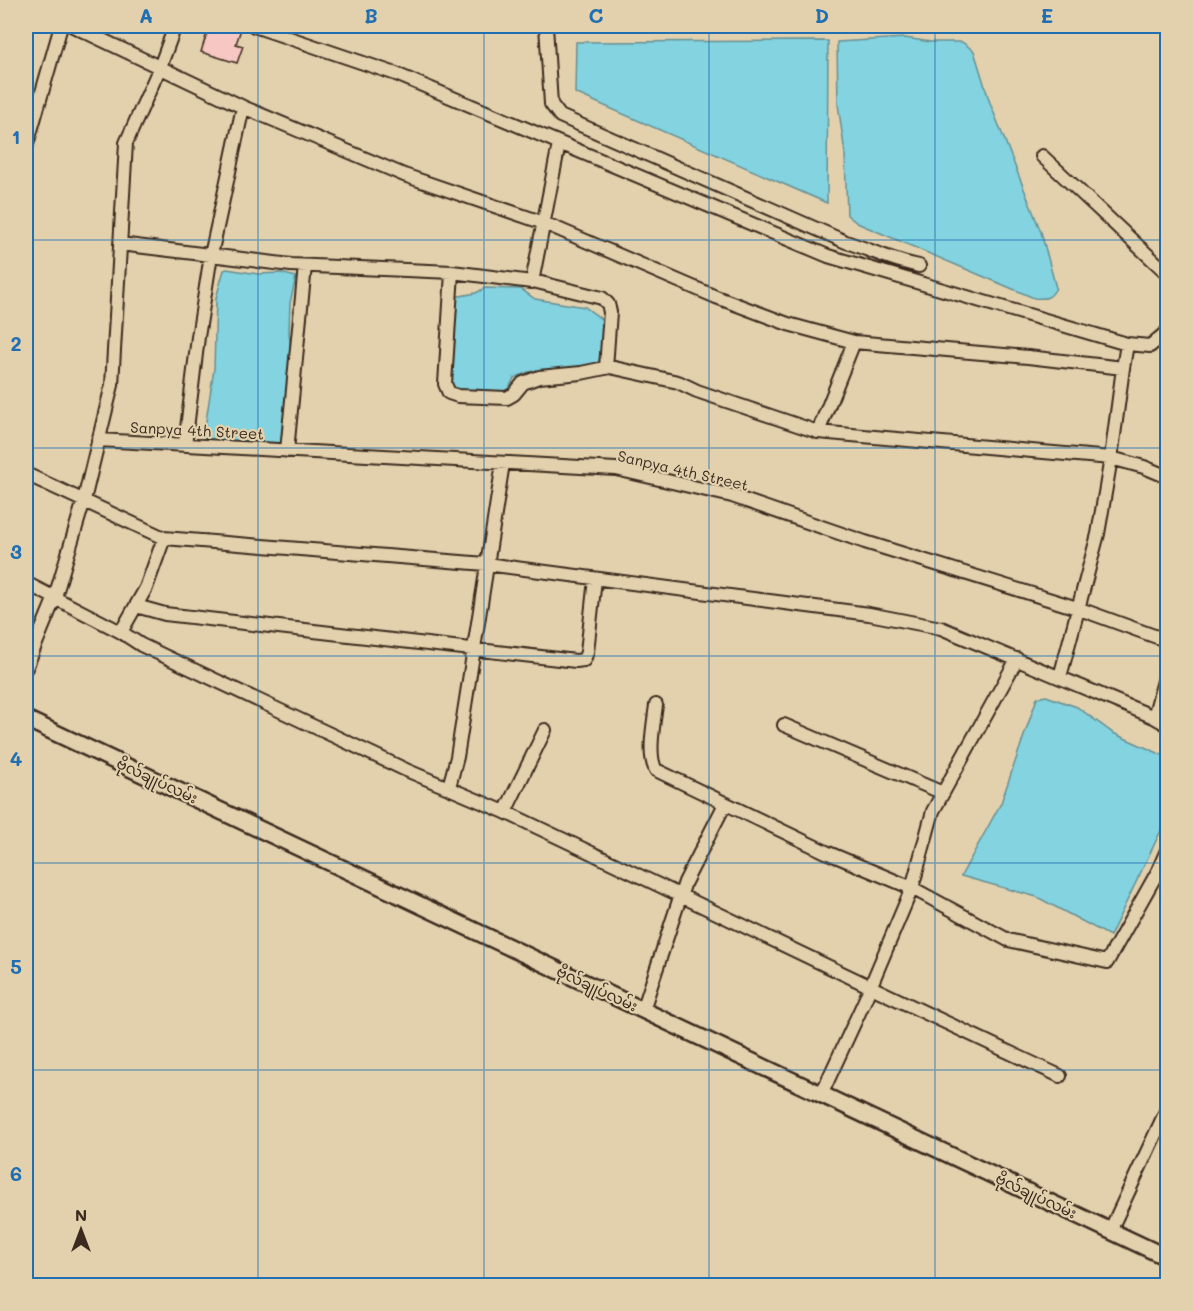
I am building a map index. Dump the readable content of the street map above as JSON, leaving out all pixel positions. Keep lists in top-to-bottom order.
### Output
{
  "streets": {
    "street": ["Sanpya 4th Street", "ဗိုလ်ချုပ်လမ်း"]
  },
  "north": "top",
  "grid": {
    "columns": [
      "A",
      "B",
      "C",
      "D",
      "E"
    ],
    "rows": [
      "1",
      "2",
      "3",
      "4",
      "5",
      "6"
    ]
  }
}
